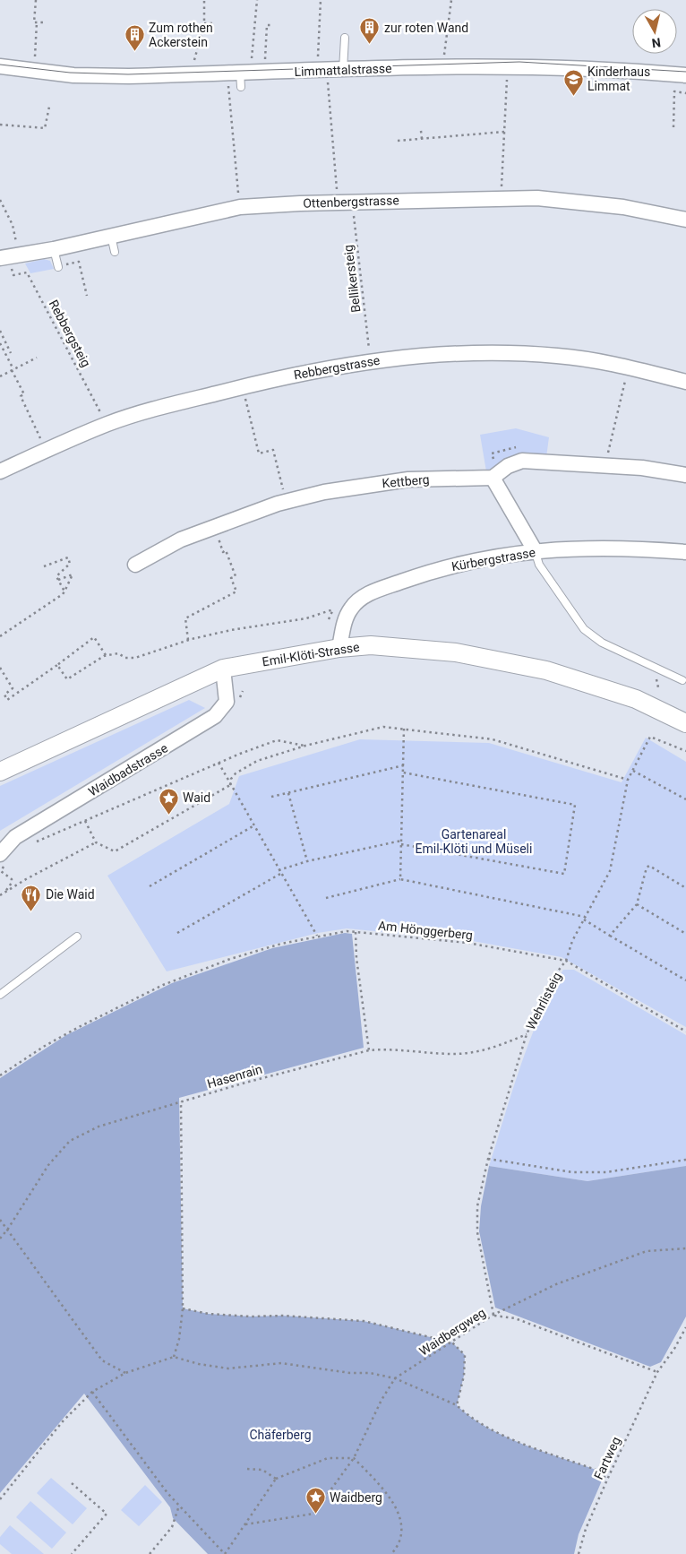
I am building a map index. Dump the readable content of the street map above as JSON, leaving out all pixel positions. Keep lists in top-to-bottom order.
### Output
{
  "streets": {
    "street": [
      "Limmattalstrasse",
      "Ottenbergstrasse",
      "Rebbergstrasse",
      "Kettberg",
      "Kürbergstrasse",
      "Emil-Klöti-Strasse",
      "Waidbadstrasse"
    ],
    "path": [
      "Bellikersteig",
      "Rebbergsteig",
      "Am Hönggerberg",
      "Wehrlisteig",
      "Hasenrain",
      "Waidbergweg",
      "Fartweg"
    ]
  },
  "crossings": [
    ["Kürbergstrasse", "Emil-Klöti-Strasse"],
    ["Emil-Klöti-Strasse", "Waidbadstrasse"],
    ["Am Hönggerberg", "Wehrlisteig"],
    ["Wehrlisteig", "Hasenrain"],
    ["Wehrlisteig", "Waidbergweg"],
    ["Waidbergweg", "Fartweg"]
  ],
  "parks": ["Gartenareal Emil-Klöti und Müseli", "Chäferberg"],
  "places": {
    "building": ["zur roten Wand", "Zum rothen Ackerstein"],
    "school or university": ["Kinderhaus Limmat"],
    "place": ["Waid", "Waidberg"],
    "restaurant": ["Die Waid"]
  },
  "north": "bottom"
}
